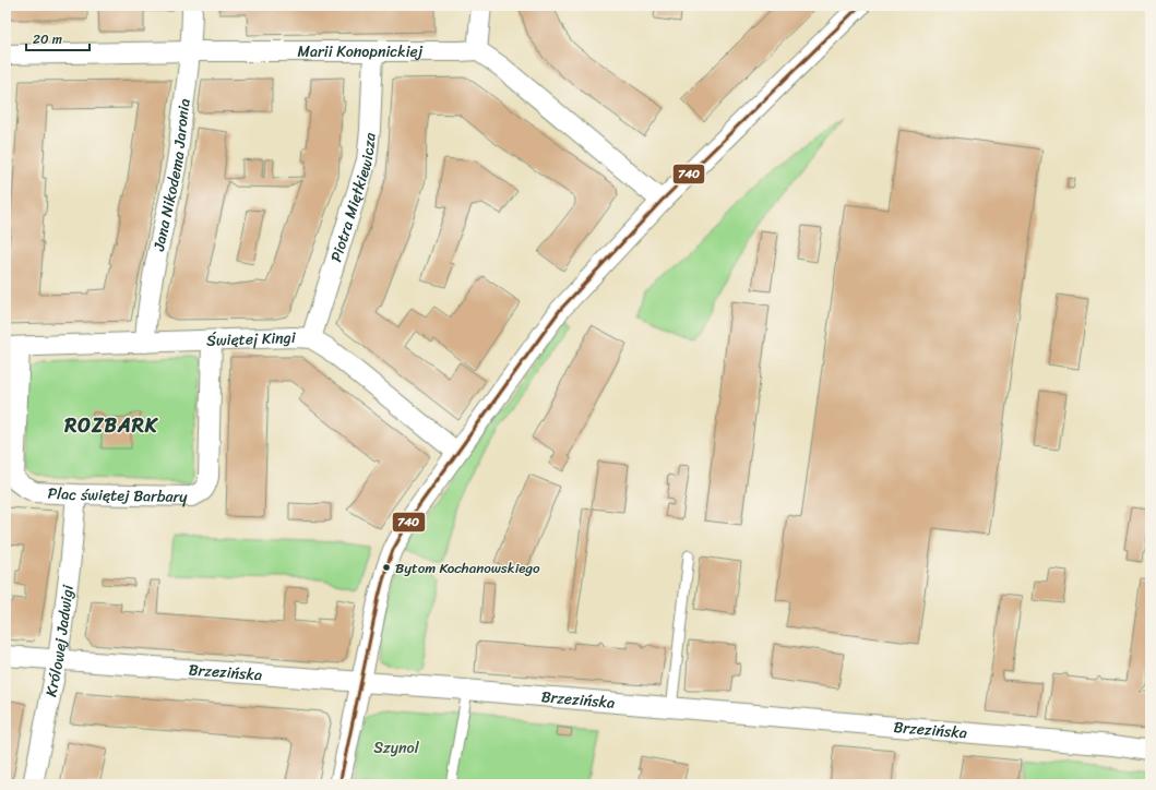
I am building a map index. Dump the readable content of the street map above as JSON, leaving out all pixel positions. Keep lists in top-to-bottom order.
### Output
{
  "streets": {
    "street": [
      "Marii Konopnickiej",
      "Jana Nikodema Jaronia",
      "Piotra Miętkiewicza",
      "Świętej Kingi",
      "Plac świętej Barbary",
      "Królowej Jadwigi",
      "Brzezińska"
    ]
  },
  "crossings": [
    ["Marii Konopnickiej", "Jana Nikodema Jaronia"],
    ["Marii Konopnickiej", "Piotra Miętkiewicza"],
    ["Jana Nikodema Jaronia", "Świętej Kingi"],
    ["Piotra Miętkiewicza", "Świętej Kingi"],
    ["Świętej Kingi", "Plac świętej Barbary"],
    ["Plac świętej Barbary", "Królowej Jadwigi"],
    ["Królowej Jadwigi", "Brzezińska"]
  ],
  "districts": ["ROZBARK"],
  "parks": ["Szynol"],
  "places": ["Bytom Kochanowskiego"],
  "lines": ["transit line 740"],
  "scale_bar": "20 m"
}
